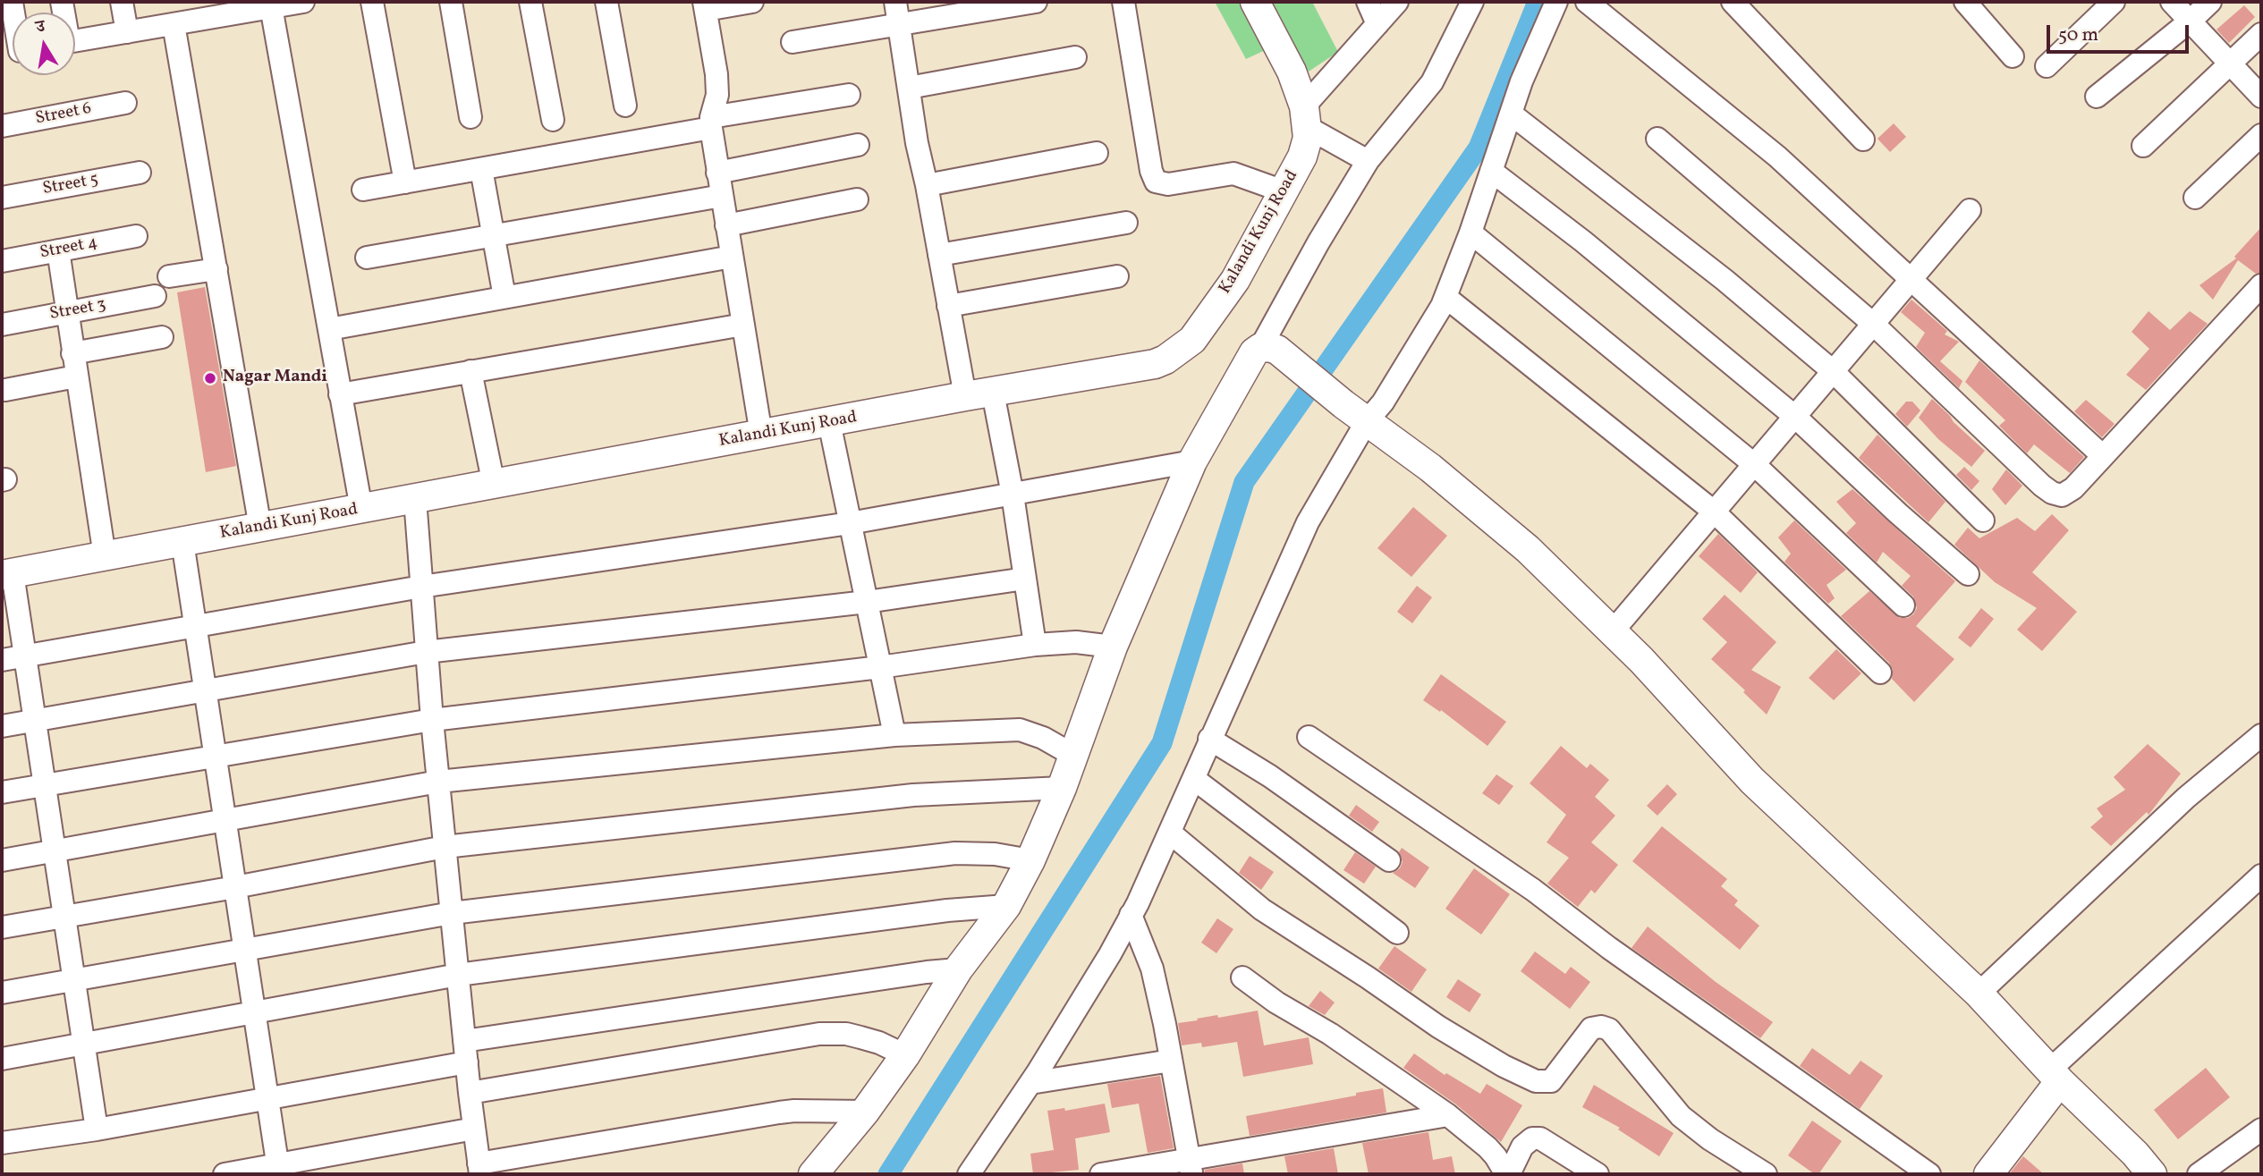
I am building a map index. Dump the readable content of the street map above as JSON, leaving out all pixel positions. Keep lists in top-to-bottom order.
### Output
{
  "streets": {
    "street": [
      "Street 6",
      "Street 5",
      "Kalandi Kunj Road",
      "Street 4",
      "Street 3"
    ]
  },
  "places": ["Nagar Mandi"],
  "scale_bar": "50 m",
  "north": "top"
}
